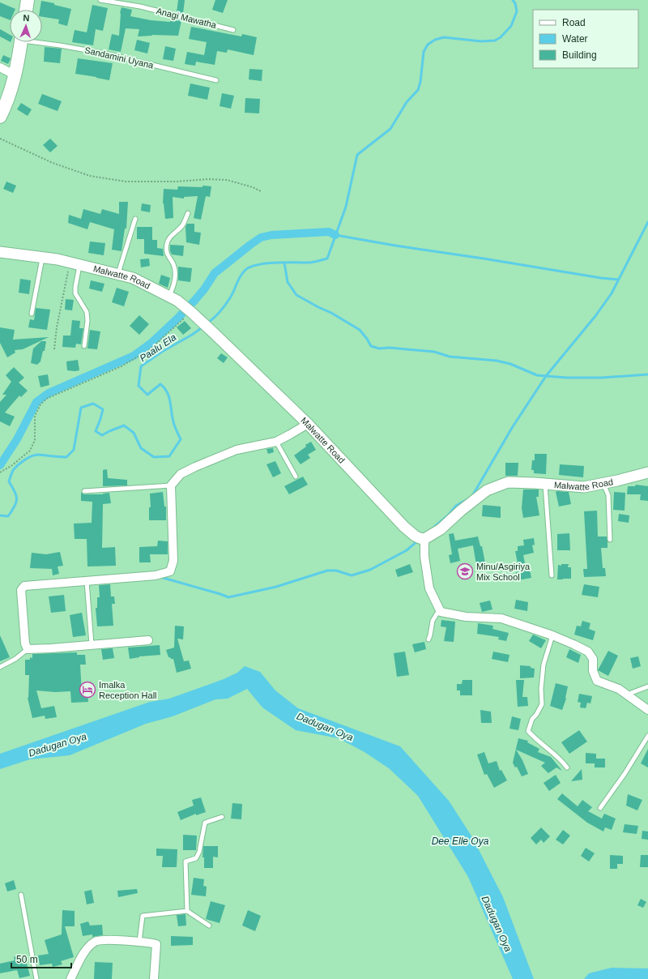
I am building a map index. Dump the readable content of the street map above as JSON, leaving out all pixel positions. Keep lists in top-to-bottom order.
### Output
{
  "streets": {
    "street": ["Malwatte Road"],
    "lane": ["Anagi Mawatha", "Sandamini Uyana"]
  },
  "water": ["Paalu Ela", "Dadugan Oya", "Dee Elle Oya"],
  "places": {
    "school or university": ["Minu/Asgiriya Mix School"],
    "hotel": ["Imalka Reception Hall"]
  },
  "legend": ["Road", "Water", "Building"],
  "scale_bar": "50 m",
  "north": "top"
}
